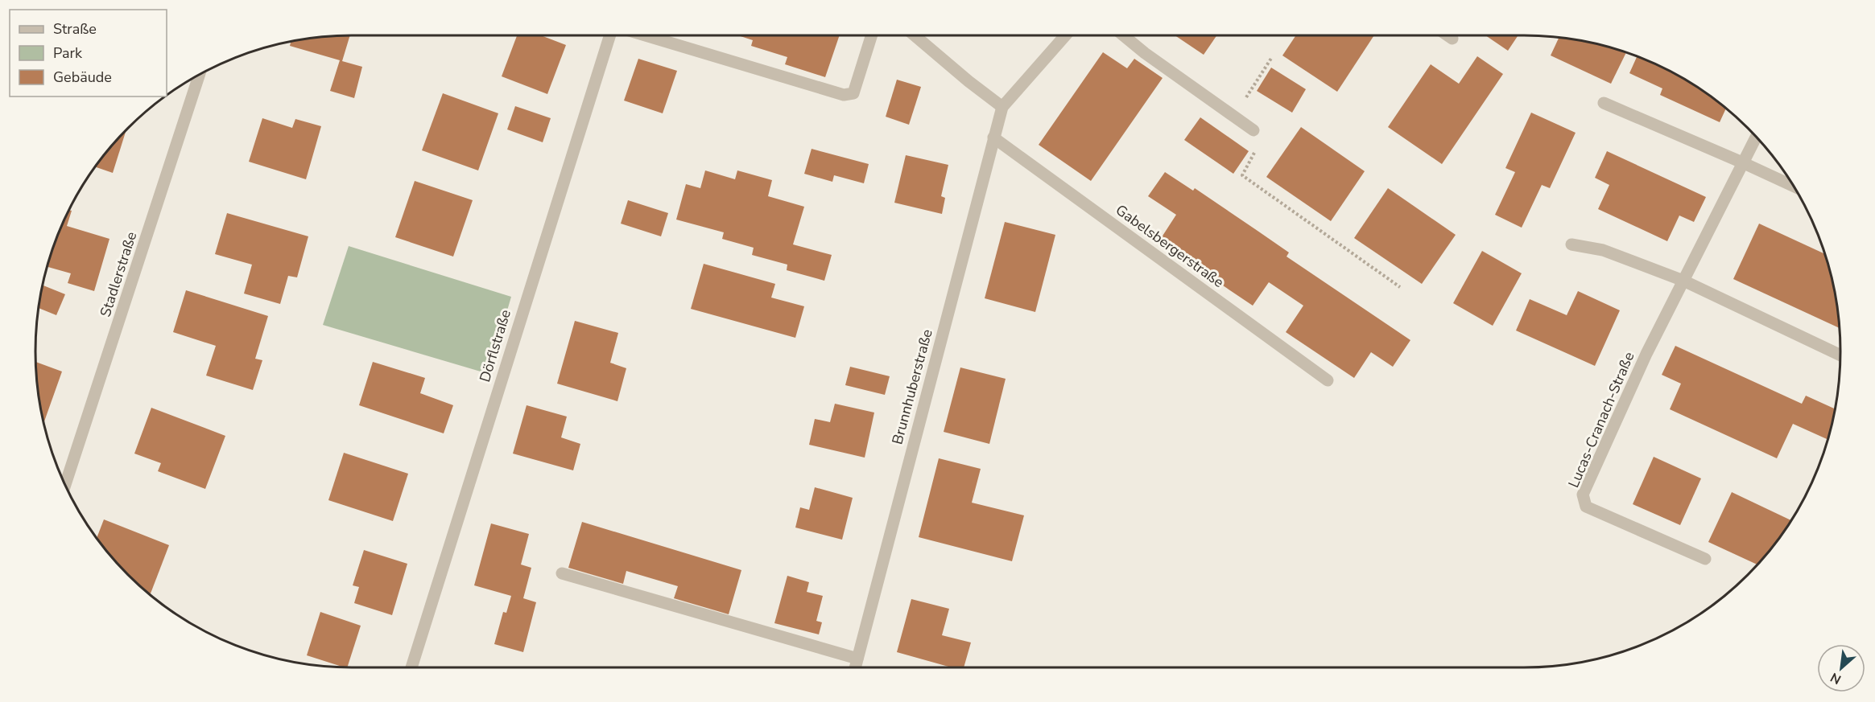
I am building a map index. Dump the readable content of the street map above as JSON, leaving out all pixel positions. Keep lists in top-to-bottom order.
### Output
{
  "streets": {
    "street": [
      "Gabelsbergerstraße",
      "Stadlerstraße",
      "Dörflstraße",
      "Brunnhuberstraße",
      "Lucas-Cranach-Straße"
    ]
  },
  "crossings": [
    ["Gabelsbergerstraße", "Brunnhuberstraße"]
  ],
  "legend": ["Straße", "Park", "Gebäude"],
  "north": "bottom left"
}
